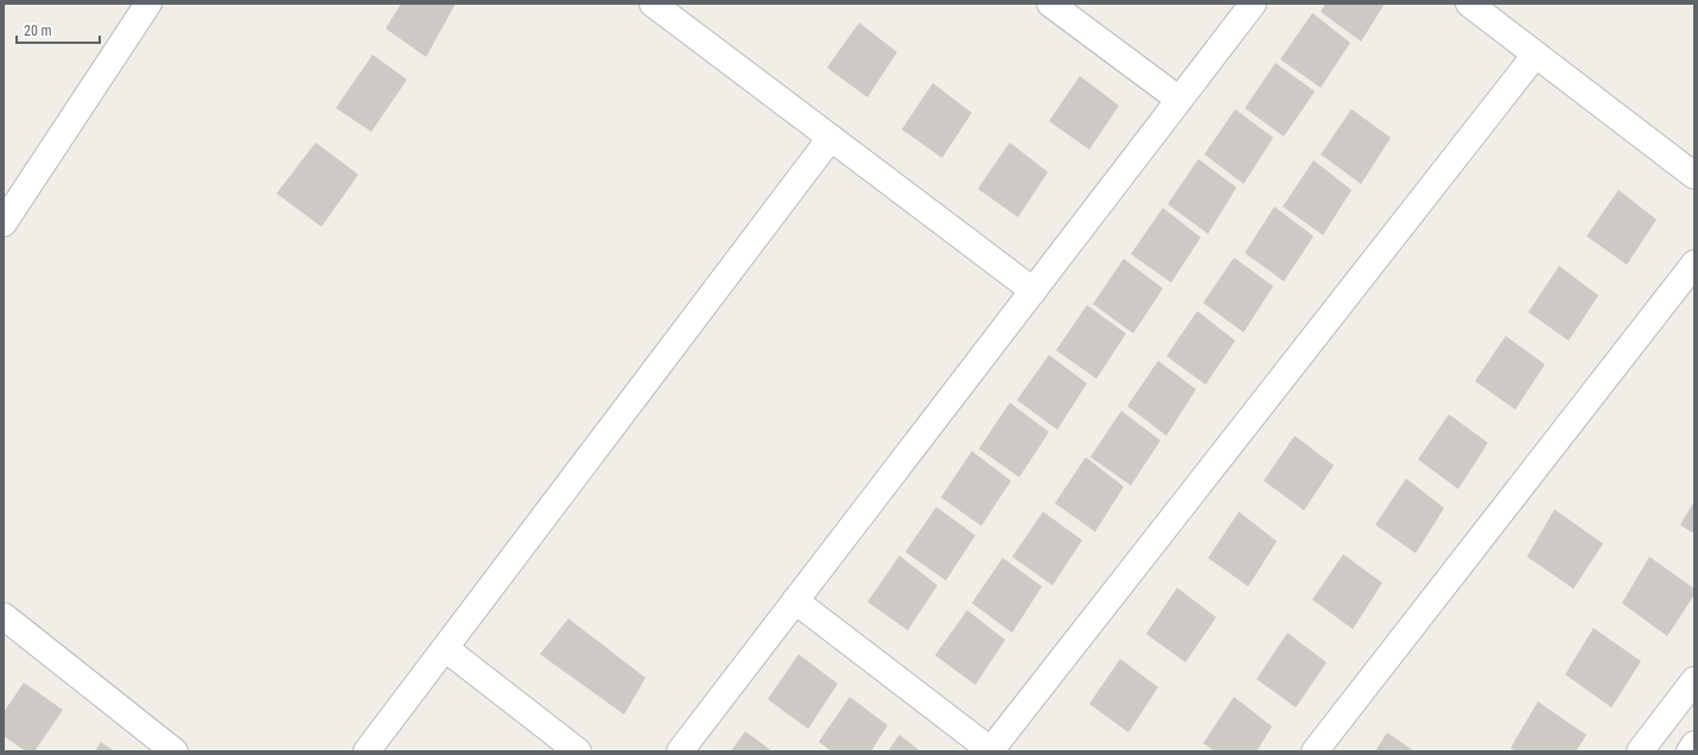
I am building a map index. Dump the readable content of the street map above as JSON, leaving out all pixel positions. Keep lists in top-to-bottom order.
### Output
{
  "scale_bar": "20 m"
}
